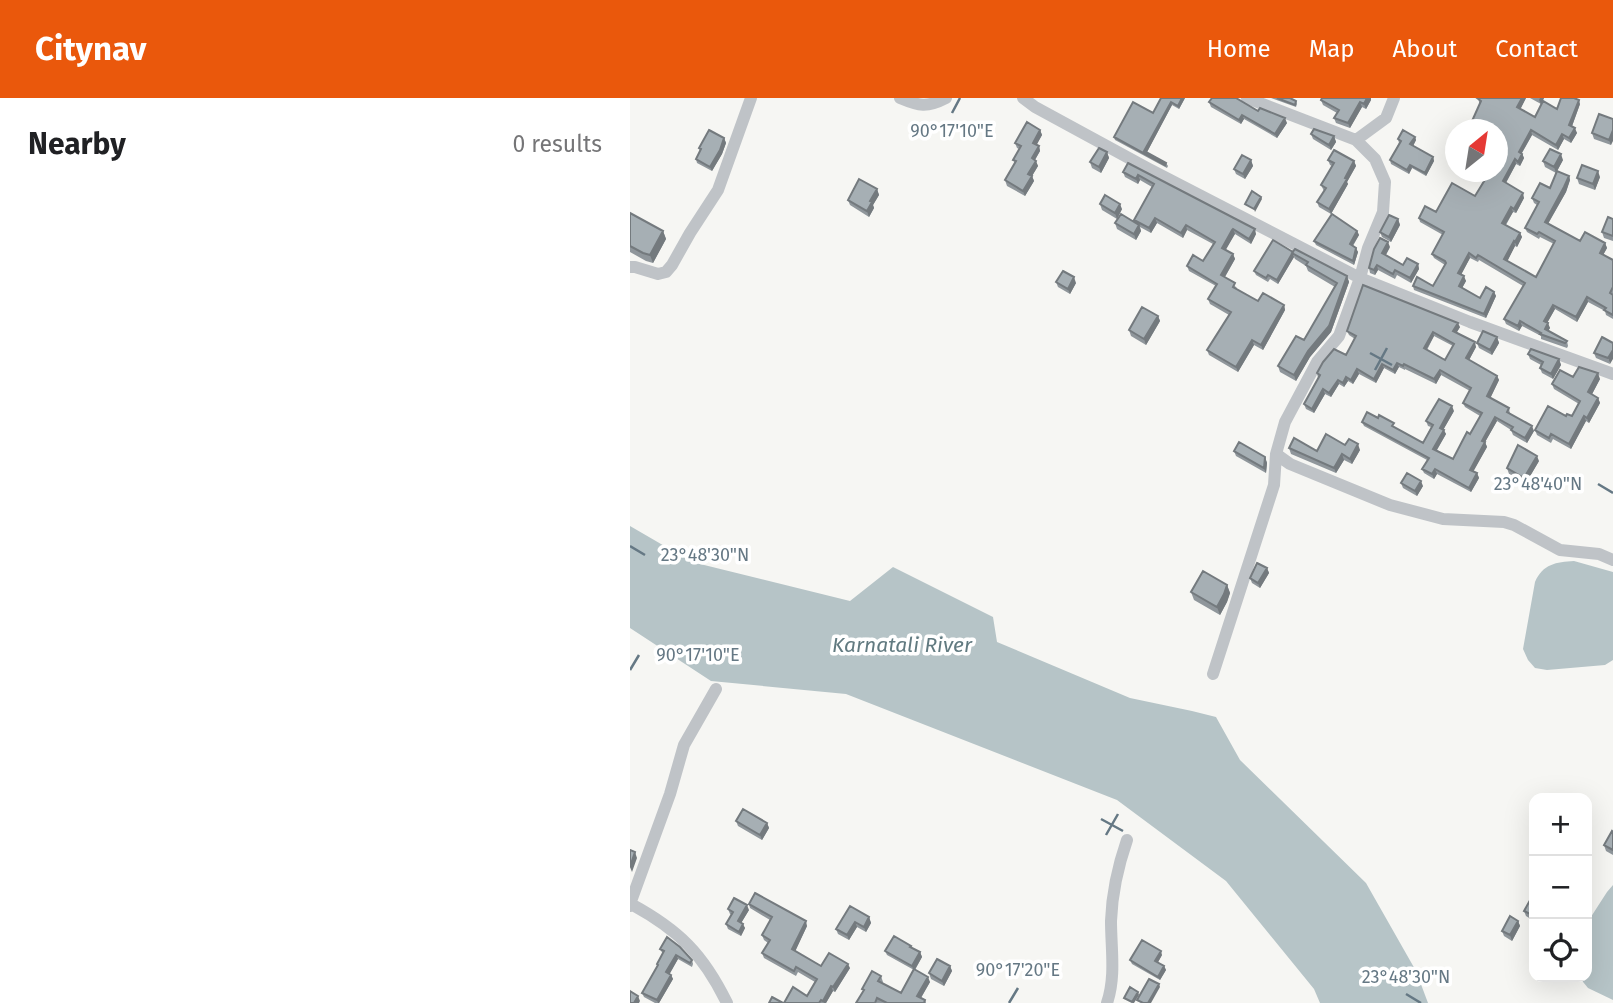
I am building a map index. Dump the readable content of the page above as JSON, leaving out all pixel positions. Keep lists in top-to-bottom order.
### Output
{
  "water": ["Karnatali River"],
  "north": "top right",
  "page": {
    "header": "Citynav",
    "nav": [
      "Home",
      "Map",
      "About",
      "Contact"
    ],
    "heading": ["Nearby", "0 results"],
    "map_buttons": ["+", "−"]
  },
  "coordinates": [
    "90°17'10\"E",
    "23°48'40\"N",
    "23°48'30\"N",
    "90°17'20\"E"
  ]
}
